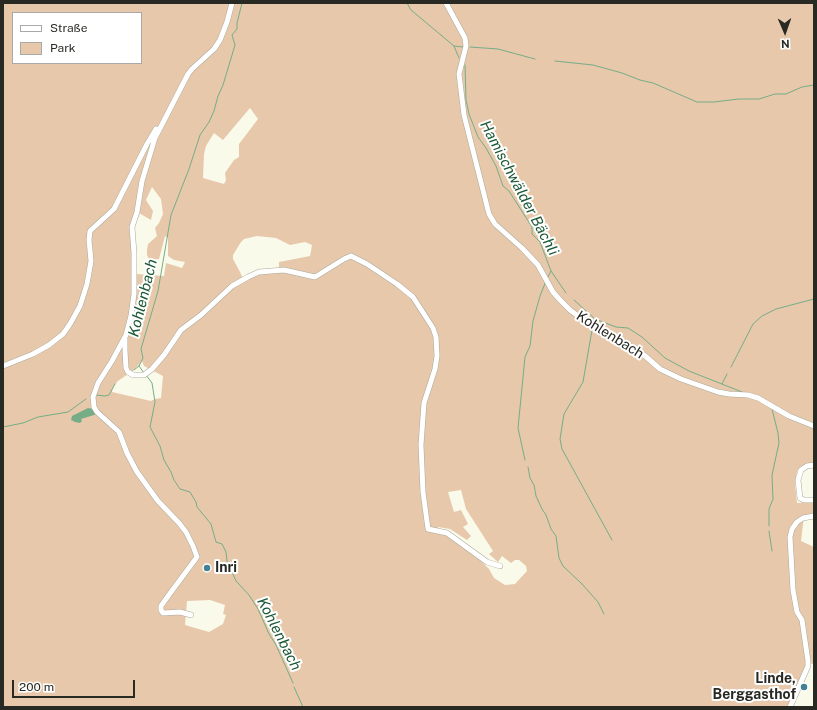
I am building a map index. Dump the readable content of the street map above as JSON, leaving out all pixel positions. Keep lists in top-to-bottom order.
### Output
{
  "streets": {
    "street": ["Kohlenbach"]
  },
  "water": ["Hamischwälder Bächli", "Kohlenbach"],
  "places": ["Inri", "Linde, Berggasthof"],
  "legend": ["Straße", "Park"],
  "scale_bar": "200 m",
  "north": "bottom"
}
